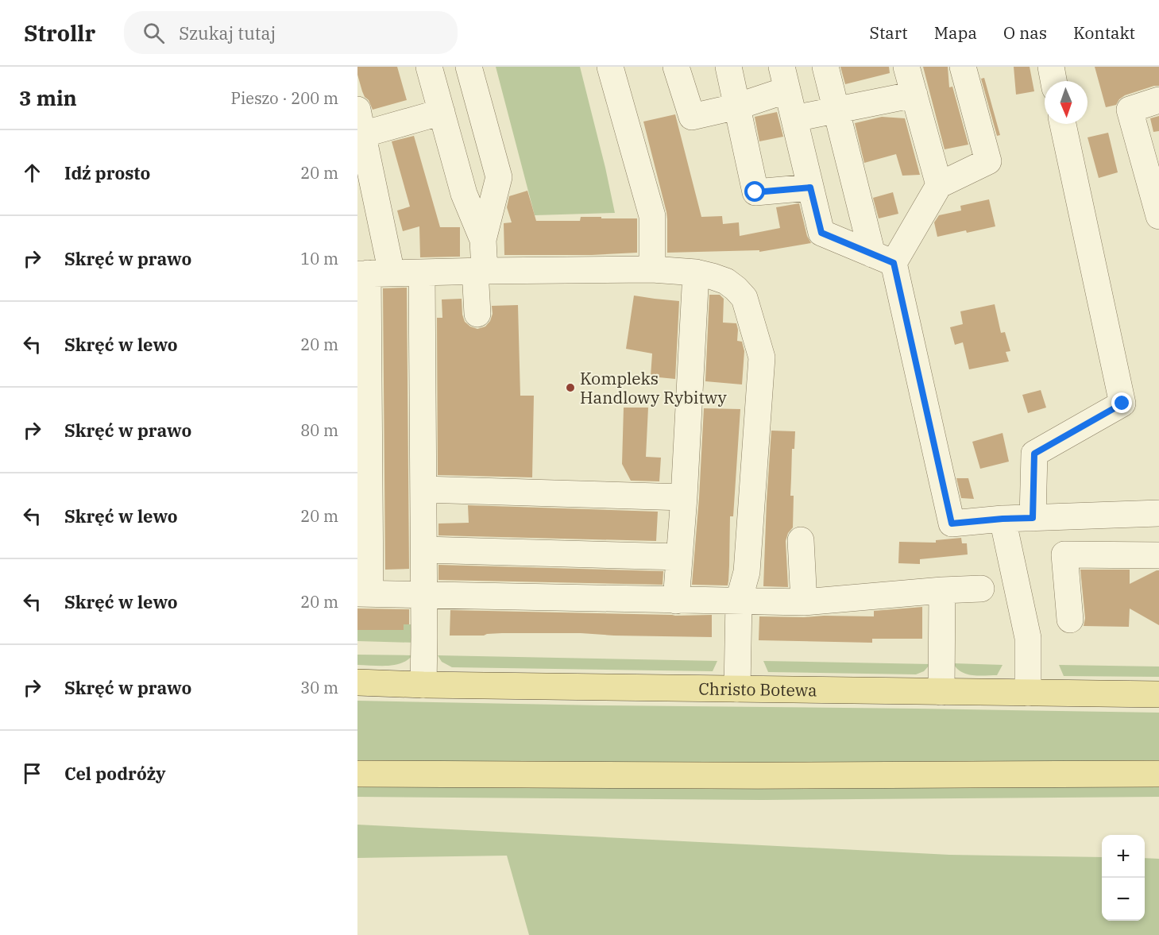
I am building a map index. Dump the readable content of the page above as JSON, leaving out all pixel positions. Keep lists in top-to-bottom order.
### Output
{
  "streets": {
    "main road": ["Christo Botewa"]
  },
  "places": ["Kompleks Handlowy Rybitwy"],
  "north": "bottom",
  "page": {
    "header": "Strollr",
    "search": "Szukaj tutaj",
    "nav": [
      "Start",
      "Mapa",
      "O nas",
      "Kontakt"
    ],
    "heading": ["3 min", "Pieszo · 200 m"],
    "list": [
      ["Idź prosto", "20 m"],
      ["Skręć w prawo", "10 m"],
      ["Skręć w lewo", "20 m"],
      ["Skręć w prawo", "80 m"],
      ["Skręć w lewo", "20 m"],
      ["Skręć w lewo", "20 m"],
      ["Skręć w prawo", "30 m"],
      "Cel podróży"
    ],
    "map_buttons": ["+", "−"]
  }
}
